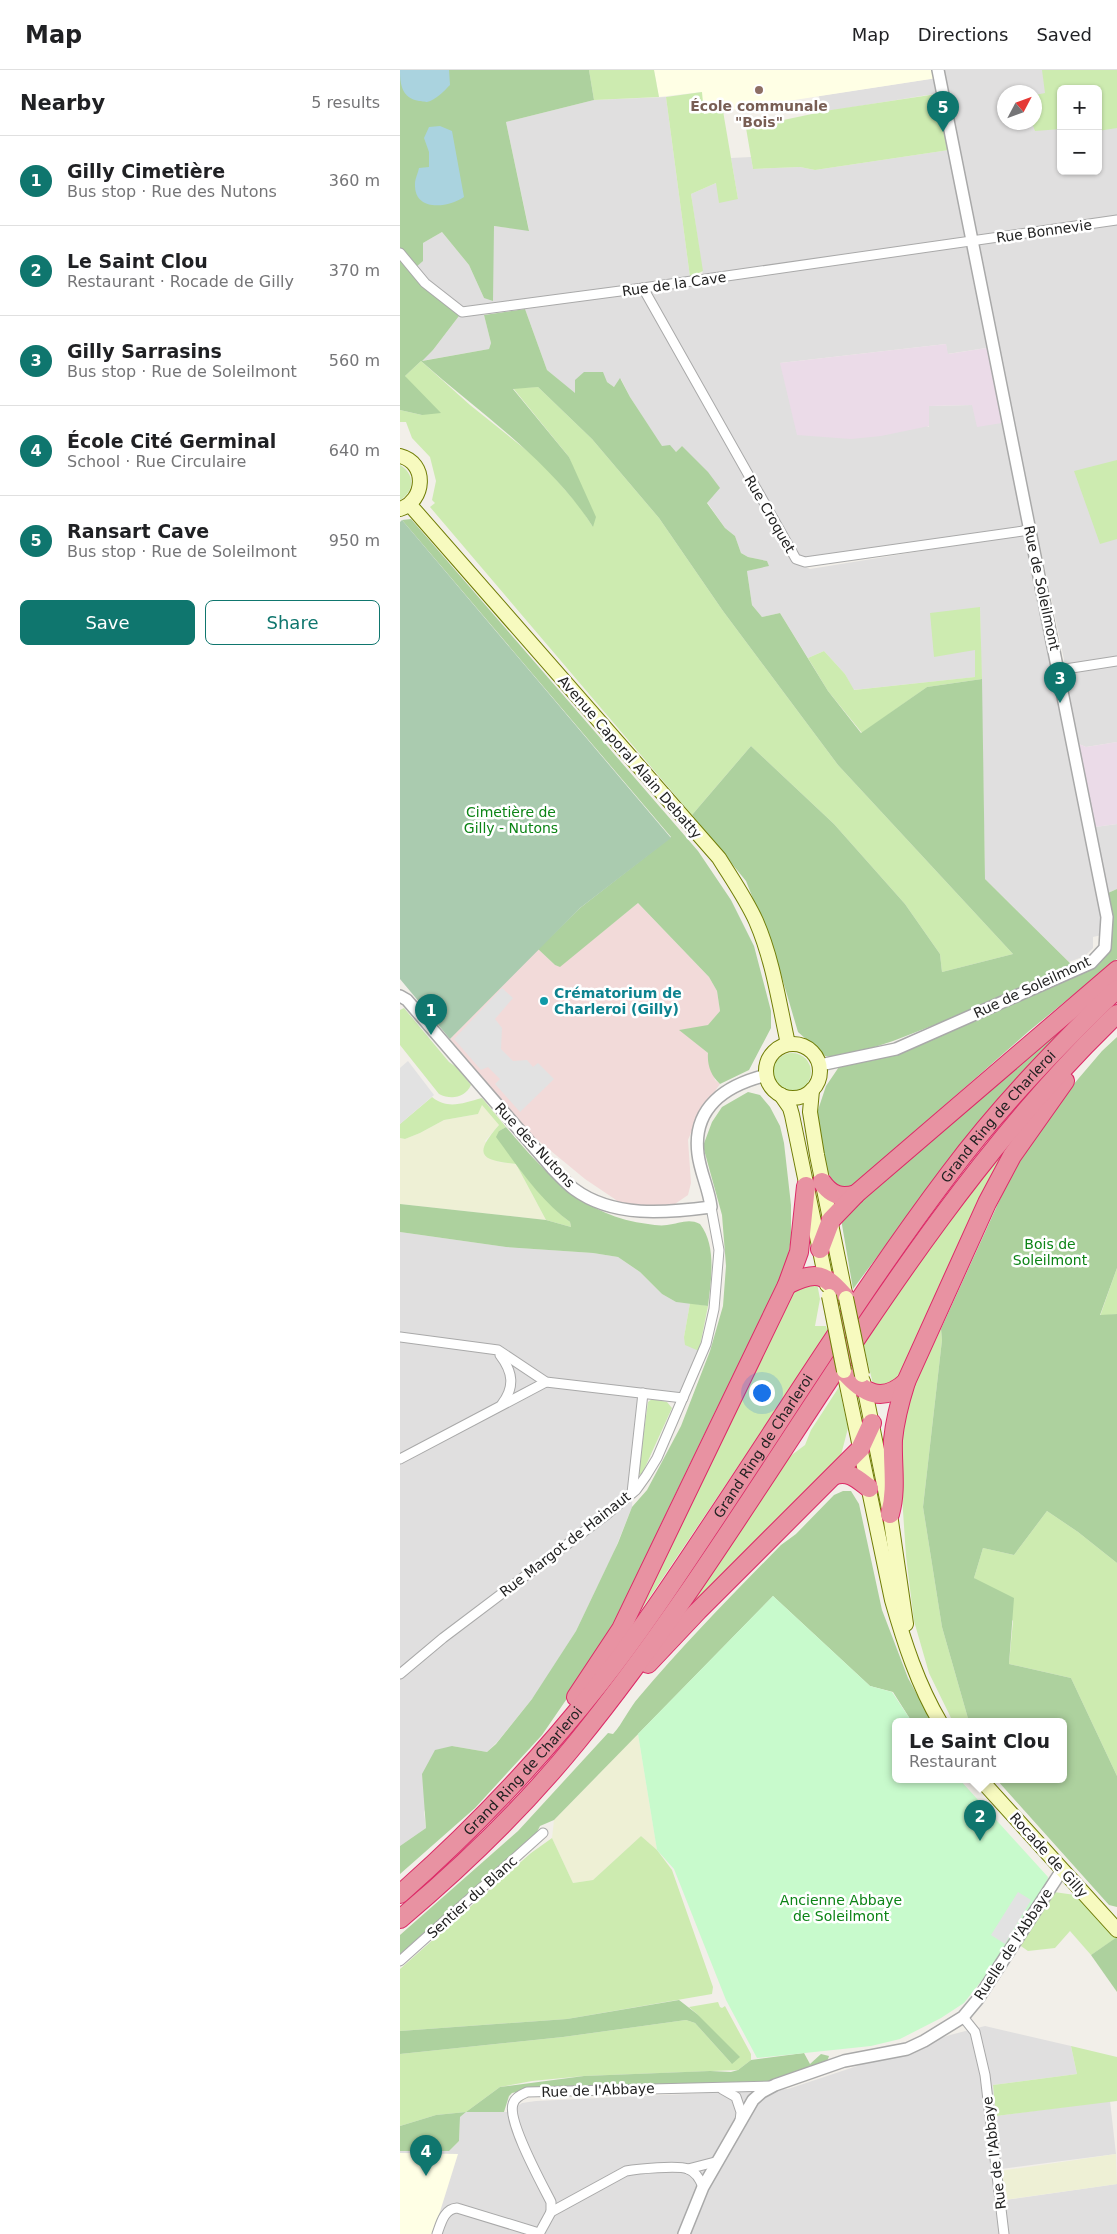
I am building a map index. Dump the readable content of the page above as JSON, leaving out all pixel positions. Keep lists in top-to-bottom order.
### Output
{
  "streets": {
    "highway": ["Grand Ring de Charleroi"],
    "main road": ["Avenue Caporal Alain Debatty", "Rocade de Gilly"],
    "street": [
      "Rue Bonnevie",
      "Rue de la Cave",
      "Rue Croquet",
      "Rue de Soleilmont",
      "Rue des Nutons",
      "Rue Margot de Hainaut",
      "Sentier du Blanc",
      "Ruelle de l'Abbaye",
      "Rue de l'Abbaye"
    ]
  },
  "crossings": [
    ["Rue Bonnevie", "Rue de la Cave"],
    ["Rue Bonnevie", "Rue de Soleilmont"],
    ["Rue de la Cave", "Rue Croquet"],
    ["Rue de la Cave", "Rue de Soleilmont"],
    ["Rue Croquet", "Rue de Soleilmont"],
    ["Rue de Soleilmont", "Avenue Caporal Alain Debatty"],
    ["Rue des Nutons", "Rue Margot de Hainaut"],
    ["Rocade de Gilly", "Ruelle de l'Abbaye"],
    ["Ruelle de l'Abbaye", "Rue de l'Abbaye"]
  ],
  "parks": ["Cimetière de Gilly - Nutons", "Bois de Soleilmont", "Ancienne Abbaye de Soleilmont"],
  "places": ["École communale \"Bois\"", "Crématorium de Charleroi (Gilly)"],
  "north": "top right",
  "page": {
    "header": "Map",
    "nav": ["Map", "Directions", "Saved"],
    "heading": ["Nearby", "5 results"],
    "map_buttons": ["+", "−"],
    "pins": [
      "5",
      "3",
      "1",
      "2",
      "4"
    ],
    "list": [
      {
        "mark": "1",
        "name": "Gilly Cimetière",
        "note": "Bus stop · Rue des Nutons",
        "value": "360 m"
      },
      {
        "mark": "2",
        "name": "Le Saint Clou",
        "note": "Restaurant · Rocade de Gilly",
        "value": "370 m"
      },
      {
        "mark": "3",
        "name": "Gilly Sarrasins",
        "note": "Bus stop · Rue de Soleilmont",
        "value": "560 m"
      },
      {
        "mark": "4",
        "name": "École Cité Germinal",
        "note": "School · Rue Circulaire",
        "value": "640 m"
      },
      {
        "mark": "5",
        "name": "Ransart Cave",
        "note": "Bus stop · Rue de Soleilmont",
        "value": "950 m"
      }
    ],
    "buttons": ["Save", "Share"],
    "popup": ["Le Saint Clou", "Restaurant"]
  }
}
